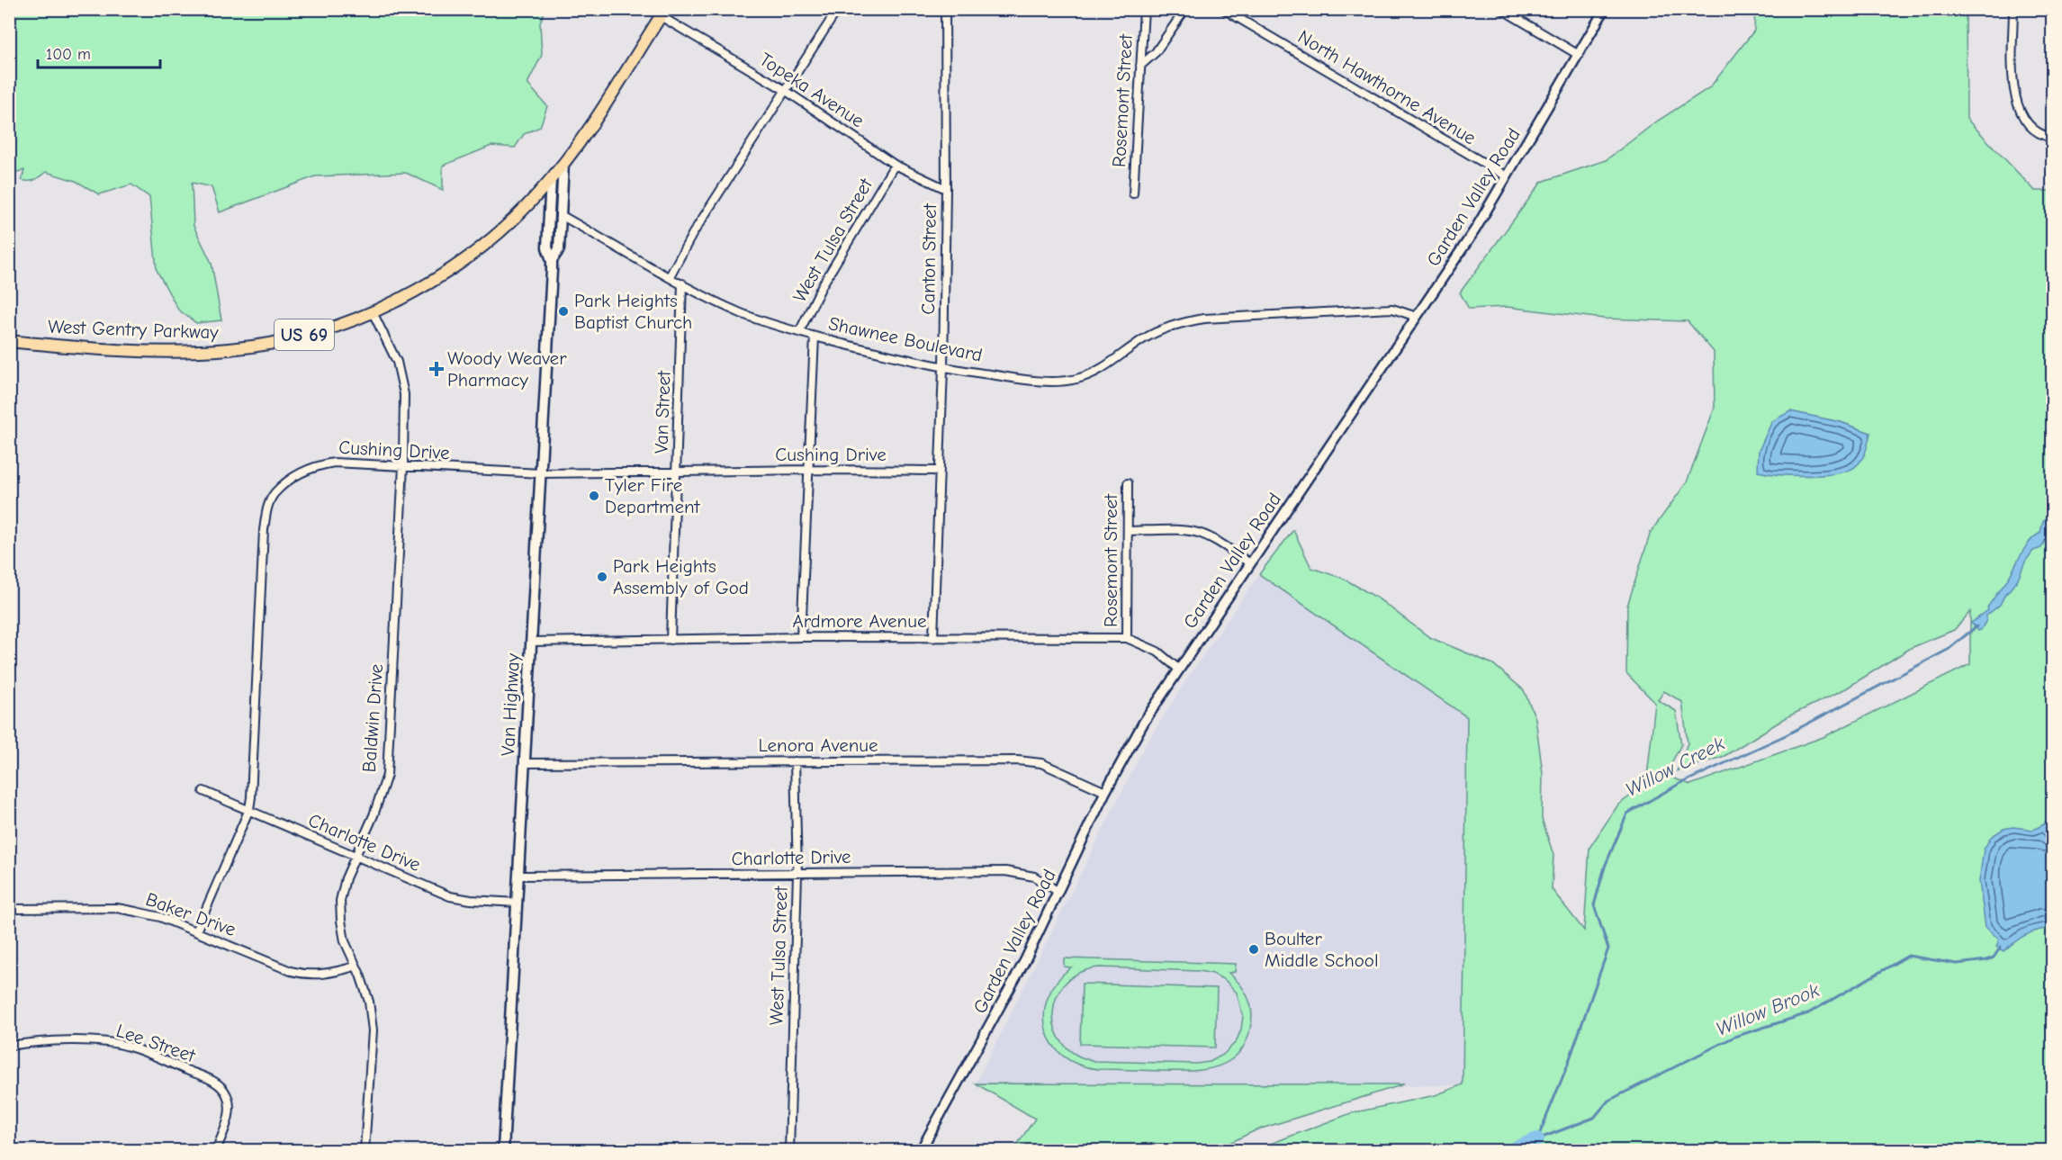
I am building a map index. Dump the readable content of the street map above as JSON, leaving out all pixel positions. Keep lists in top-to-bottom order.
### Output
{
  "streets": {
    "main road": ["West Gentry Parkway", "US 69", "Van Highway"],
    "street": [
      "North Hawthorne Avenue",
      "Topeka Avenue",
      "Rosemont Street",
      "Garden Valley Road",
      "West Tulsa Street",
      "Canton Street",
      "Shawnee Boulevard",
      "Van Street",
      "Cushing Drive",
      "Ardmore Avenue",
      "Baldwin Drive",
      "Lenora Avenue",
      "Charlotte Drive",
      "Baker Drive",
      "Lee Street"
    ]
  },
  "crossings": [
    ["North Hawthorne Avenue", "Garden Valley Road"],
    ["Topeka Avenue", "West Tulsa Street"],
    ["Topeka Avenue", "Canton Street"],
    ["Topeka Avenue", "West Gentry Parkway"],
    ["Rosemont Street", "Ardmore Avenue"],
    ["Garden Valley Road", "Shawnee Boulevard"],
    ["Garden Valley Road", "Ardmore Avenue"],
    ["Garden Valley Road", "Lenora Avenue"],
    ["Garden Valley Road", "Charlotte Drive"],
    ["West Tulsa Street", "Shawnee Boulevard"],
    ["West Tulsa Street", "Lenora Avenue"],
    ["West Tulsa Street", "Charlotte Drive"],
    ["Canton Street", "Shawnee Boulevard"],
    ["Canton Street", "Cushing Drive"],
    ["Canton Street", "Ardmore Avenue"],
    ["West Gentry Parkway", "Van Highway"],
    ["West Gentry Parkway", "Baldwin Drive"],
    ["Shawnee Boulevard", "Van Street"],
    ["Shawnee Boulevard", "Van Highway"],
    ["Van Street", "Cushing Drive"],
    ["Van Street", "Ardmore Avenue"],
    ["Cushing Drive", "Van Highway"],
    ["Cushing Drive", "Baldwin Drive"],
    ["Cushing Drive", "Charlotte Drive"],
    ["Cushing Drive", "Baker Drive"],
    ["Ardmore Avenue", "Van Highway"],
    ["Van Highway", "Lenora Avenue"],
    ["Van Highway", "Charlotte Drive"],
    ["Baldwin Drive", "Charlotte Drive"],
    ["Baldwin Drive", "Baker Drive"]
  ],
  "water": ["Willow Creek", "Willow Brook"],
  "places": {
    "other": [
      "Park Heights Baptist Church",
      "Tyler Fire Department",
      "Park Heights Assembly of God",
      "Boulter Middle School"
    ],
    "health": ["Woody Weaver Pharmacy"]
  },
  "scale_bar": "100 m"
}
